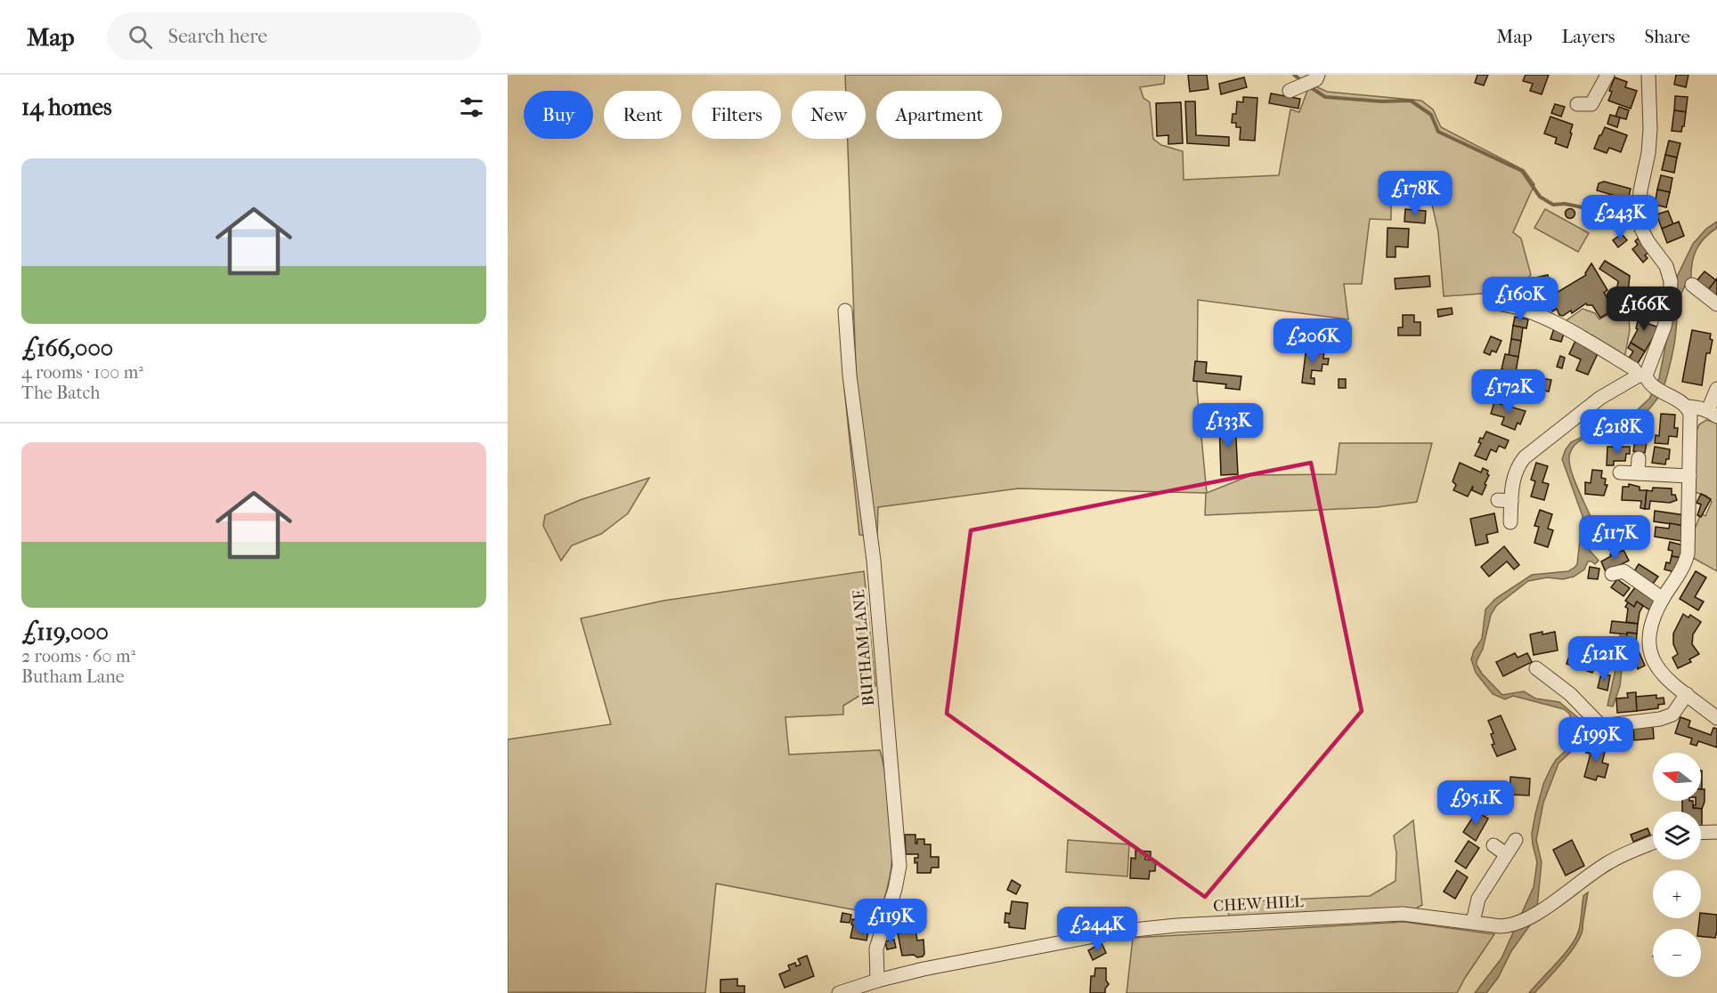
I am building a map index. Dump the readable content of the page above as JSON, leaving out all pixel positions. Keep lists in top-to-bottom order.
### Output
{
  "streets": {
    "street": ["BUTHAM LANE", "CHEW HILL"]
  },
  "crossings": [
    ["BUTHAM LANE", "CHEW HILL"]
  ],
  "north": "left",
  "page": {
    "header": "Map",
    "search": "Search here",
    "nav": ["Map", "Layers", "Share"],
    "heading": "14 homes",
    "chip": [
      "Buy",
      "Rent",
      "Filters",
      "New",
      "Apartment"
    ],
    "list": [
      {
        "name": "£166,000",
        "note": "4 rooms · 100 m² · The Batch"
      },
      {
        "name": "£119,000",
        "note": "2 rooms · 60 m² · Butham Lane"
      }
    ],
    "price": [
      "£178K",
      "£243K",
      "£160K",
      "£166K",
      "£206K",
      "£172K",
      "£133K",
      "£218K",
      "£117K",
      "£121K",
      "£199K",
      "£95.1K",
      "£119K",
      "£244K"
    ],
    "map_buttons": ["+", "−"]
  }
}
